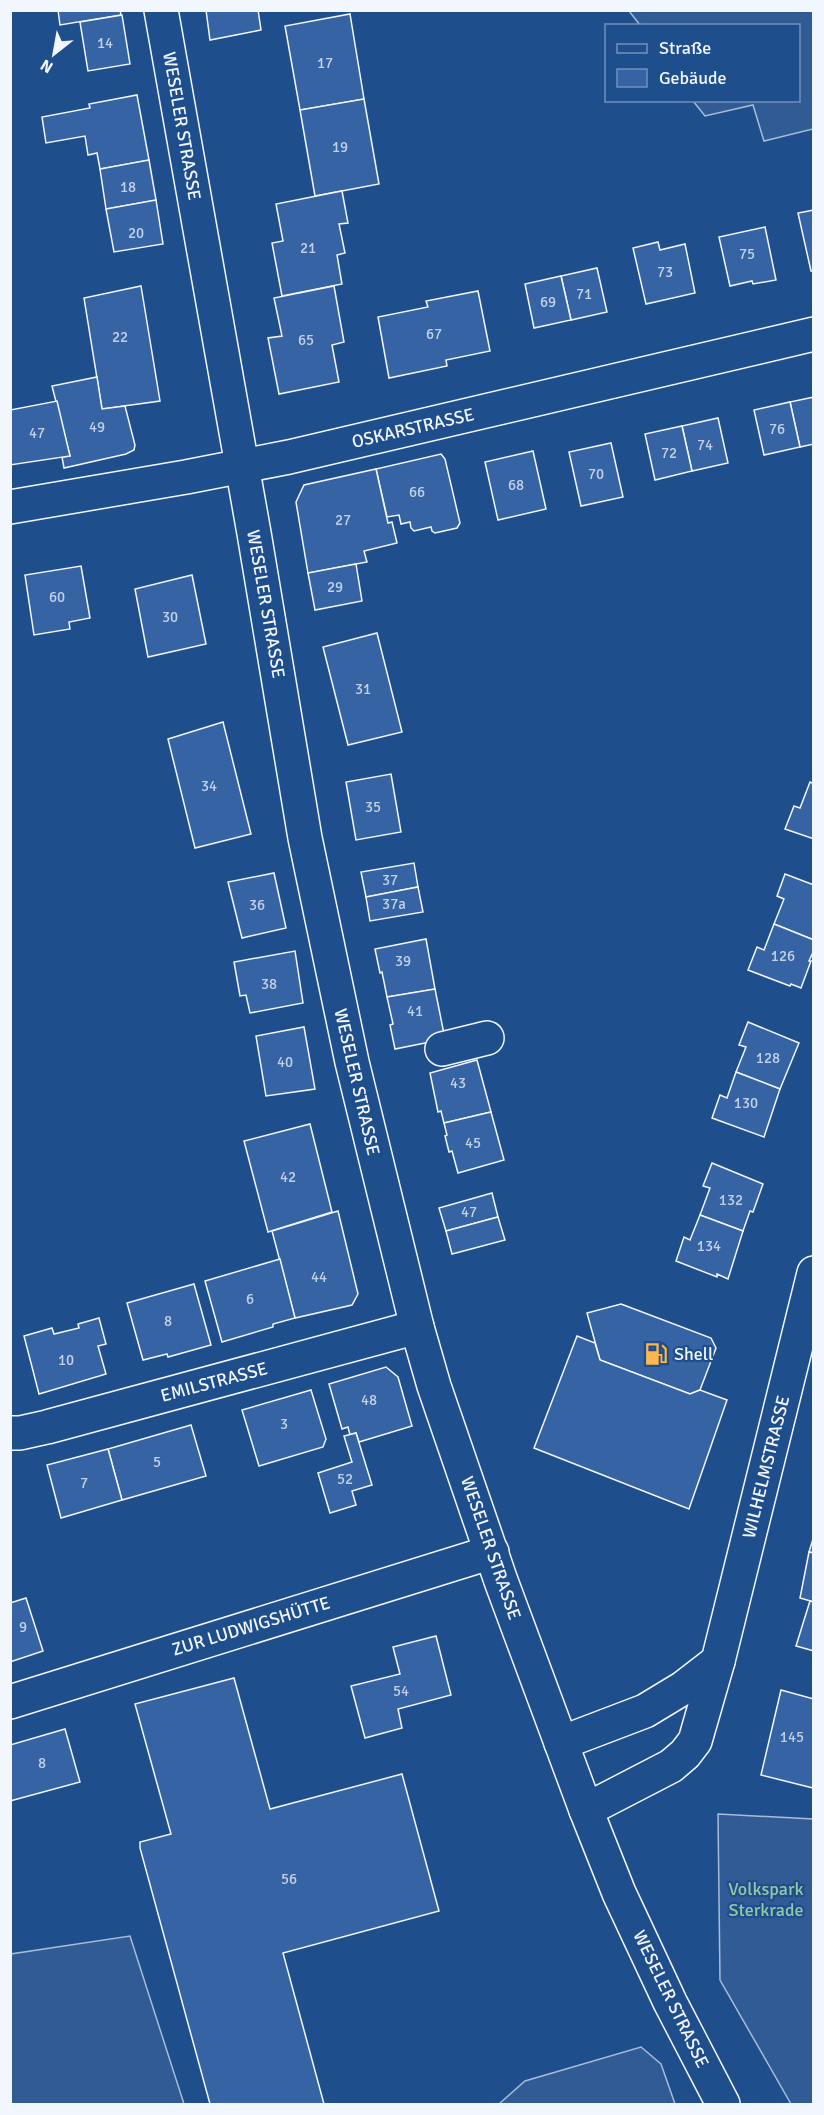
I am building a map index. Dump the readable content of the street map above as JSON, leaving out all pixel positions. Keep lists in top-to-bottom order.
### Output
{
  "streets": {
    "street": [
      "WESELER STRASSE",
      "OSKARSTRASSE",
      "EMILSTRASSE",
      "WILHELMSTRASSE",
      "ZUR LUDWIGSHÜTTE"
    ]
  },
  "crossings": [
    ["WESELER STRASSE", "OSKARSTRASSE"],
    ["WESELER STRASSE", "EMILSTRASSE"],
    ["WESELER STRASSE", "WILHELMSTRASSE"],
    ["WESELER STRASSE", "ZUR LUDWIGSHÜTTE"]
  ],
  "parks": ["Volkspark Sterkrade"],
  "places": {
    "fuel station": ["Shell"]
  },
  "house_numbers": [
    "14",
    "17",
    "19",
    "18",
    "20",
    "21",
    "75",
    "73",
    "71",
    "69",
    "67",
    "22",
    "65",
    "49",
    "76",
    "47",
    "74",
    "72",
    "70",
    "68",
    "66",
    "27",
    "29",
    "60",
    "30",
    "31",
    "34",
    "35",
    "37",
    "37a",
    "36",
    "126",
    "39",
    "38",
    "41",
    "128",
    "40",
    "43",
    "130",
    "45",
    "42",
    "132",
    "47",
    "134",
    "44",
    "6",
    "8",
    "10",
    "48",
    "3",
    "5",
    "52",
    "7",
    "9",
    "54",
    "145",
    "8",
    "56"
  ],
  "legend": ["Straße", "Gebäude"],
  "north": "bottom left"
}
